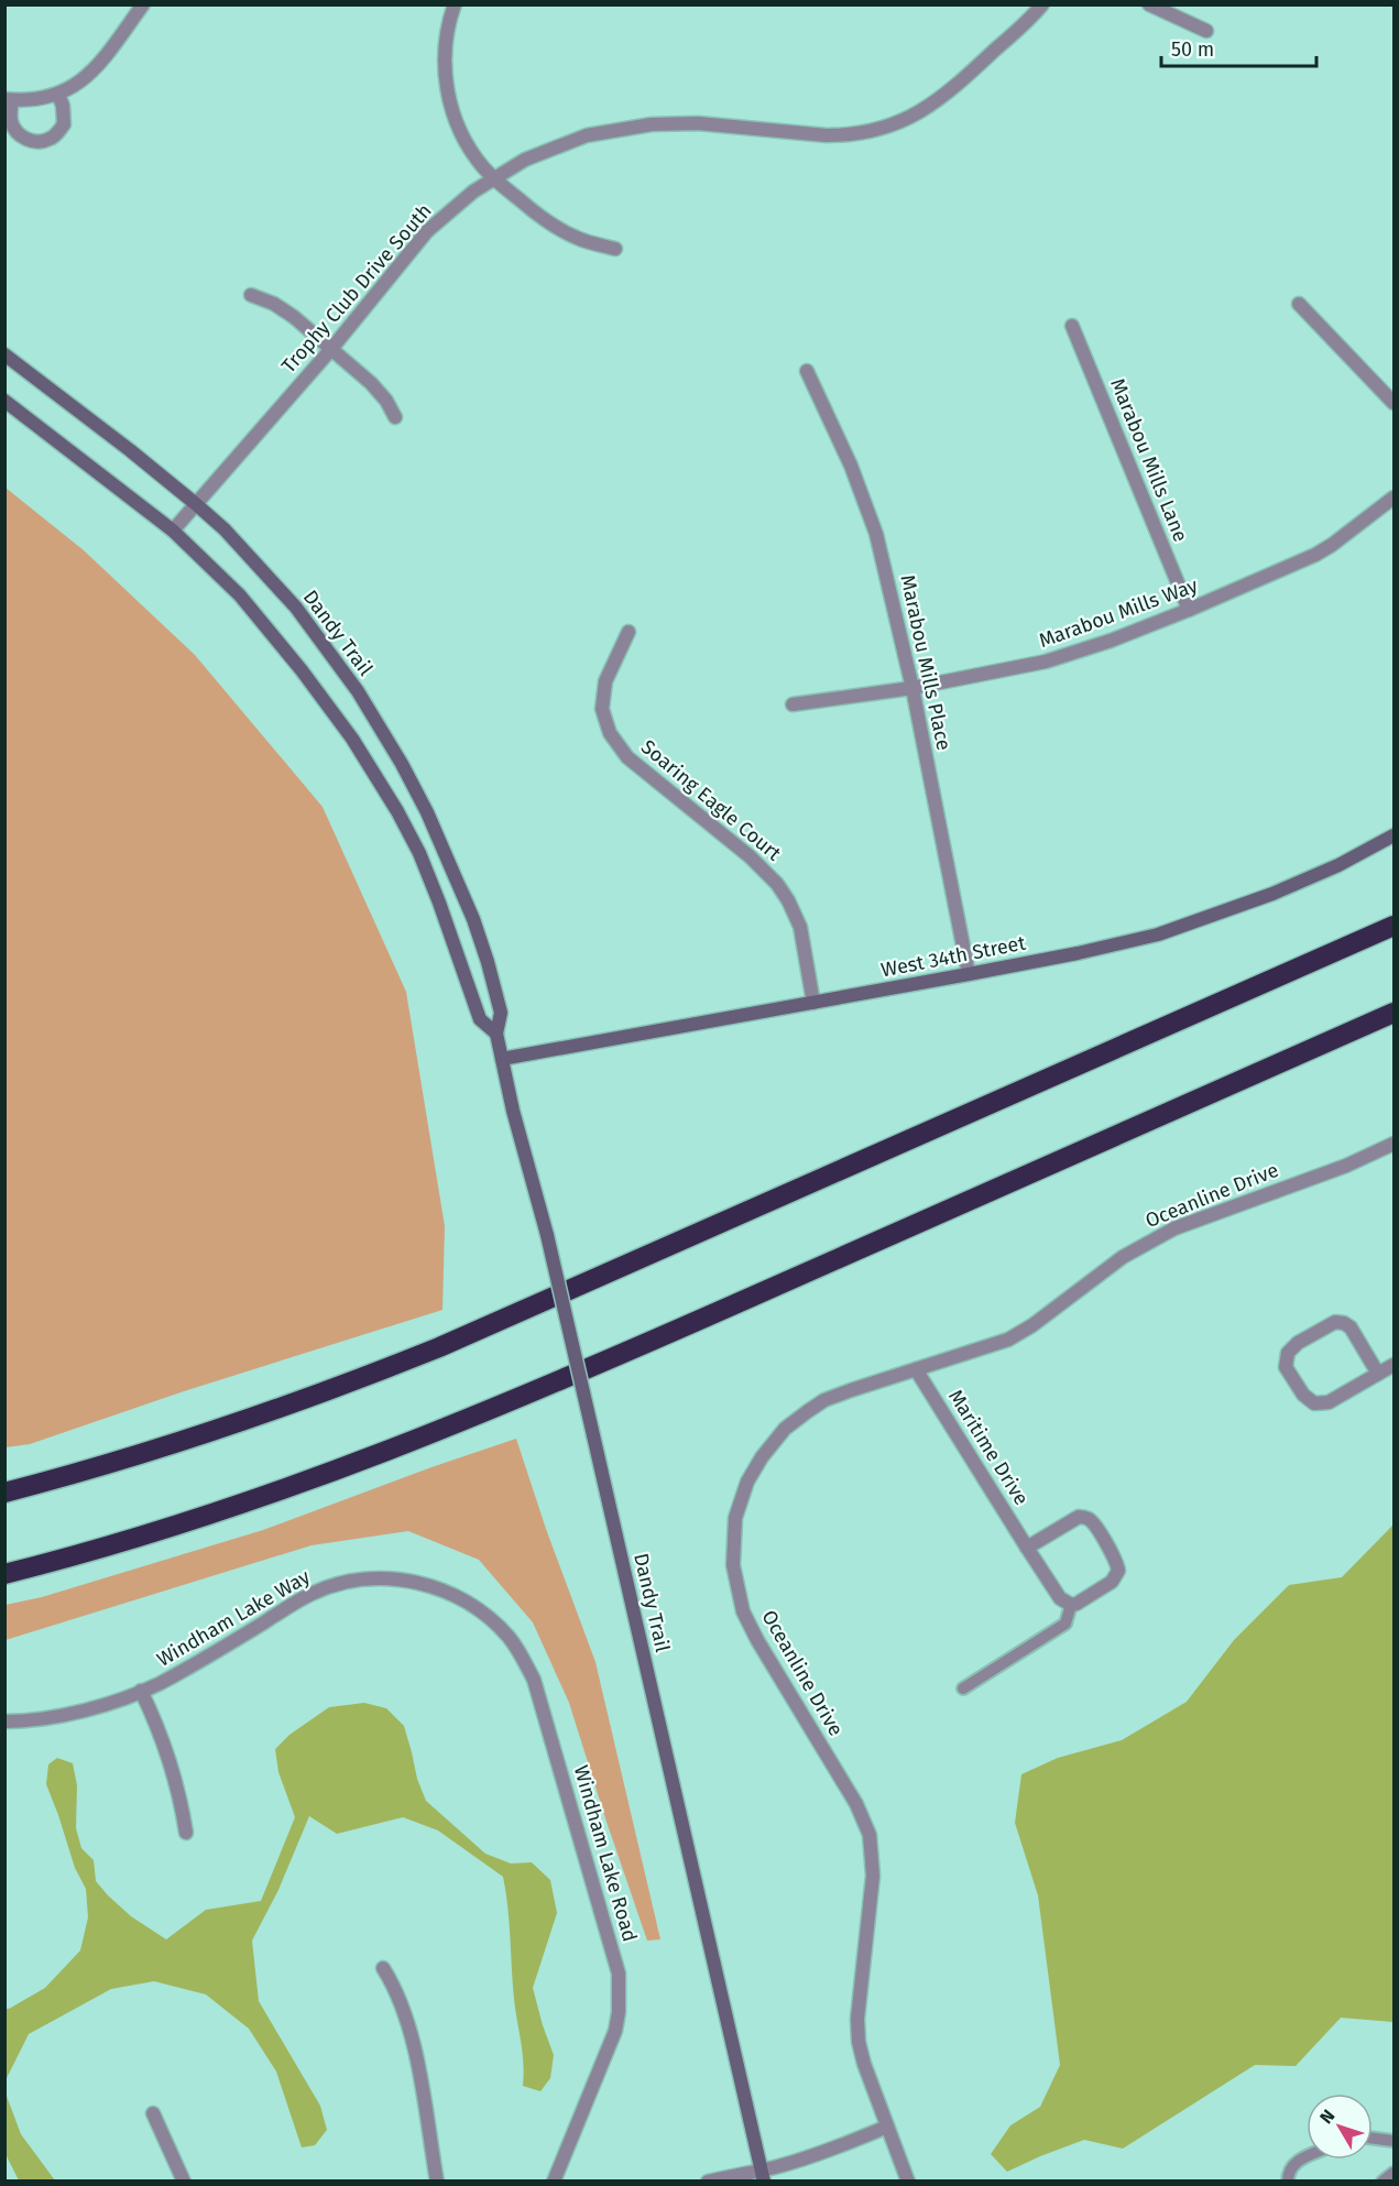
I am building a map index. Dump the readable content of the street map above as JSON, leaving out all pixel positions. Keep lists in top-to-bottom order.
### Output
{
  "streets": {
    "main road": ["Dandy Trail", "West 34th Street"],
    "street": [
      "Trophy Club Drive South",
      "Marabou Mills Lane",
      "Marabou Mills Way",
      "Marabou Mills Place",
      "Soaring Eagle Court",
      "Oceanline Drive",
      "Maritime Drive",
      "Windham Lake Way",
      "Windham Lake Road"
    ]
  },
  "crossings": [
    ["Trophy Club Drive South", "Dandy Trail"],
    ["Marabou Mills Lane", "Marabou Mills Way"],
    ["Marabou Mills Way", "Marabou Mills Place"],
    ["Dandy Trail", "West 34th Street"],
    ["Marabou Mills Place", "West 34th Street"],
    ["Soaring Eagle Court", "West 34th Street"],
    ["Oceanline Drive", "Maritime Drive"],
    ["Windham Lake Way", "Windham Lake Road"]
  ],
  "scale_bar": "50 m",
  "north": "top left"
}
